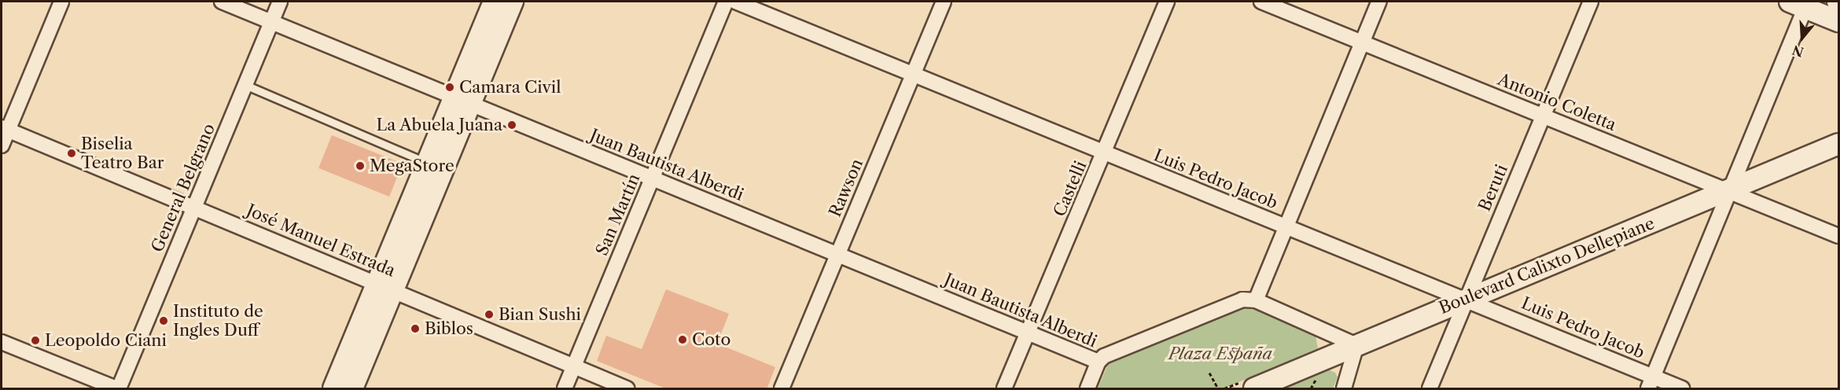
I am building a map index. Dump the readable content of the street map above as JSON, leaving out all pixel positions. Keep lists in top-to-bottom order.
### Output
{
  "streets": {
    "main road": ["Boulevard Calixto Dellepiane"],
    "street": [
      "Antonio Coletta",
      "Juan Bautista Alberdi",
      "Luis Pedro Jacob",
      "General Belgrano",
      "Rawson",
      "Beruti",
      "Castelli",
      "San Martín",
      "José Manuel Estrada"
    ]
  },
  "crossings": [
    ["Antonio Coletta", "Beruti"],
    ["Antonio Coletta", "Boulevard Calixto Dellepiane"],
    ["Juan Bautista Alberdi", "General Belgrano"],
    ["Juan Bautista Alberdi", "Rawson"],
    ["Juan Bautista Alberdi", "Castelli"],
    ["Juan Bautista Alberdi", "San Martín"],
    ["Luis Pedro Jacob", "Rawson"],
    ["Luis Pedro Jacob", "Beruti"],
    ["Luis Pedro Jacob", "Castelli"],
    ["Luis Pedro Jacob", "Boulevard Calixto Dellepiane"],
    ["General Belgrano", "José Manuel Estrada"],
    ["Beruti", "Boulevard Calixto Dellepiane"],
    ["San Martín", "José Manuel Estrada"]
  ],
  "parks": ["Plaza España"],
  "places": [
    "Camara Civil",
    "La Abuela Juana",
    "Biselia Teatro Bar",
    "MegaStore",
    "Bian Sushi",
    "Instituto de Ingles Duff",
    "Biblos",
    "Coto",
    "Leopoldo Ciani"
  ],
  "north": "bottom"
}
